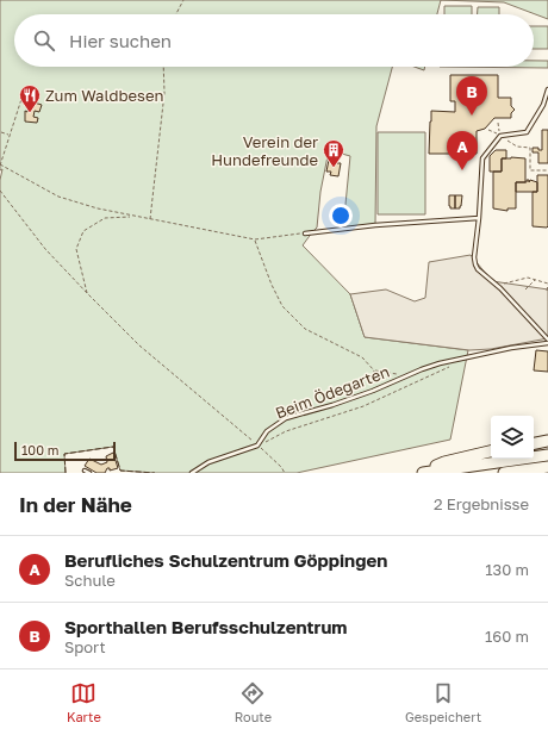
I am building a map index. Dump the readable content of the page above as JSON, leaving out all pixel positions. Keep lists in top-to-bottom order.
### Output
{
  "streets": {
    "lane": ["Beim Ödegarten"]
  },
  "places": {
    "restaurant": ["Zum Waldbesen"],
    "building": ["Verein der Hundefreunde"]
  },
  "scale_bar": "100 m",
  "page": {
    "search": "Hier suchen",
    "pins": ["B", "A"],
    "scale": "100 m",
    "heading": ["In der Nähe", "2 Ergebnisse"],
    "list": [
      {
        "mark": "A",
        "name": "Berufliches Schulzentrum Göppingen",
        "note": "Schule",
        "value": "130 m"
      },
      {
        "mark": "B",
        "name": "Sporthallen Berufsschulzentrum",
        "note": "Sport",
        "value": "160 m"
      }
    ],
    "nav": ["Karte", "Route", "Gespeichert"]
  }
}
